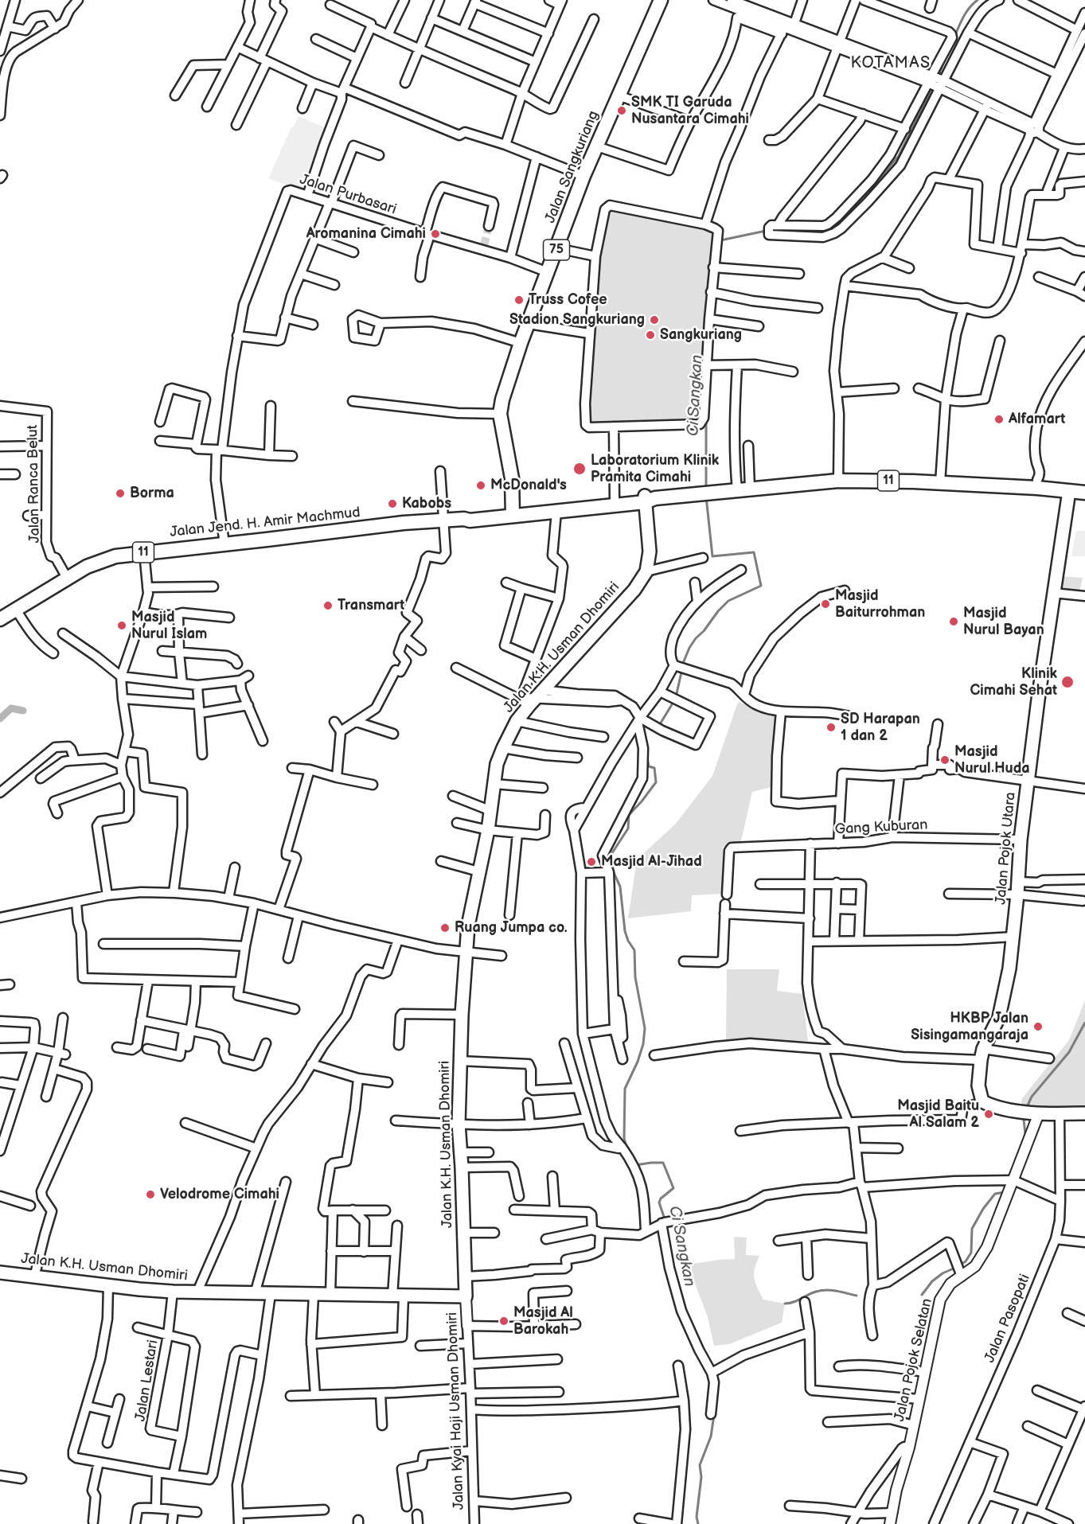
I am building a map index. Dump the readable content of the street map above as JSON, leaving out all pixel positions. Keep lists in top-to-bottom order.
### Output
{
  "streets": {
    "main road": [
      "Jalan Sangkuriang",
      "75",
      "11",
      "Jalan Jend. H. Amir Machmud",
      "Jalan K.H. Usman Dhomiri",
      "Jalan Pojok Utara"
    ],
    "street": [
      "Jalan Purbasari",
      "Jalan Ranca Belut",
      "Gang Kuburan",
      "Jalan Pasopati",
      "Jalan Pojok Selatan",
      "Jalan Lestari",
      "Jalan Kyai Haji Usman Dhomiri"
    ]
  },
  "crossings": [
    ["Jalan Sangkuriang", "Jalan Purbasari"],
    ["Jalan Sangkuriang", "Jalan Jend. H. Amir Machmud"],
    ["Jalan Purbasari", "Jalan Jend. H. Amir Machmud"],
    ["Jalan Ranca Belut", "Jalan Jend. H. Amir Machmud"],
    ["Jalan Jend. H. Amir Machmud", "Jalan K.H. Usman Dhomiri"],
    ["Jalan Jend. H. Amir Machmud", "Jalan Pojok Utara"],
    ["Jalan K.H. Usman Dhomiri", "Jalan Kyai Haji Usman Dhomiri"],
    ["Gang Kuburan", "Jalan Pojok Utara"]
  ],
  "districts": ["KOTAMAS"],
  "water": ["Ci Sangkan"],
  "places": [
    "SMK TI Garuda Nusantara Cimahi",
    "Aromanina Cimahi",
    "Truss Cofee",
    "Stadion Sangkuriang",
    "Sangkuriang",
    "Alfamart",
    "Laboratorium Klinik Pramita Cimahi",
    "McDonald's",
    "Borma",
    "Kabobs",
    "Masjid Baiturrohman",
    "Transmart",
    "Masjid Nurul Bayan",
    "Masjid Nurul Islam",
    "Klinik Cimahi Sehat",
    "SD Harapan 1 dan 2",
    "Masjid Nurul Huda",
    "Masjid Al-Jihad",
    "Ruang Jumpa co.",
    "HKBP Jalan Sisingamangaraja",
    "Masjid Baitu Al Salam 2",
    "Velodrome Cimahi",
    "Masjid Al Barokah"
  ]
}
